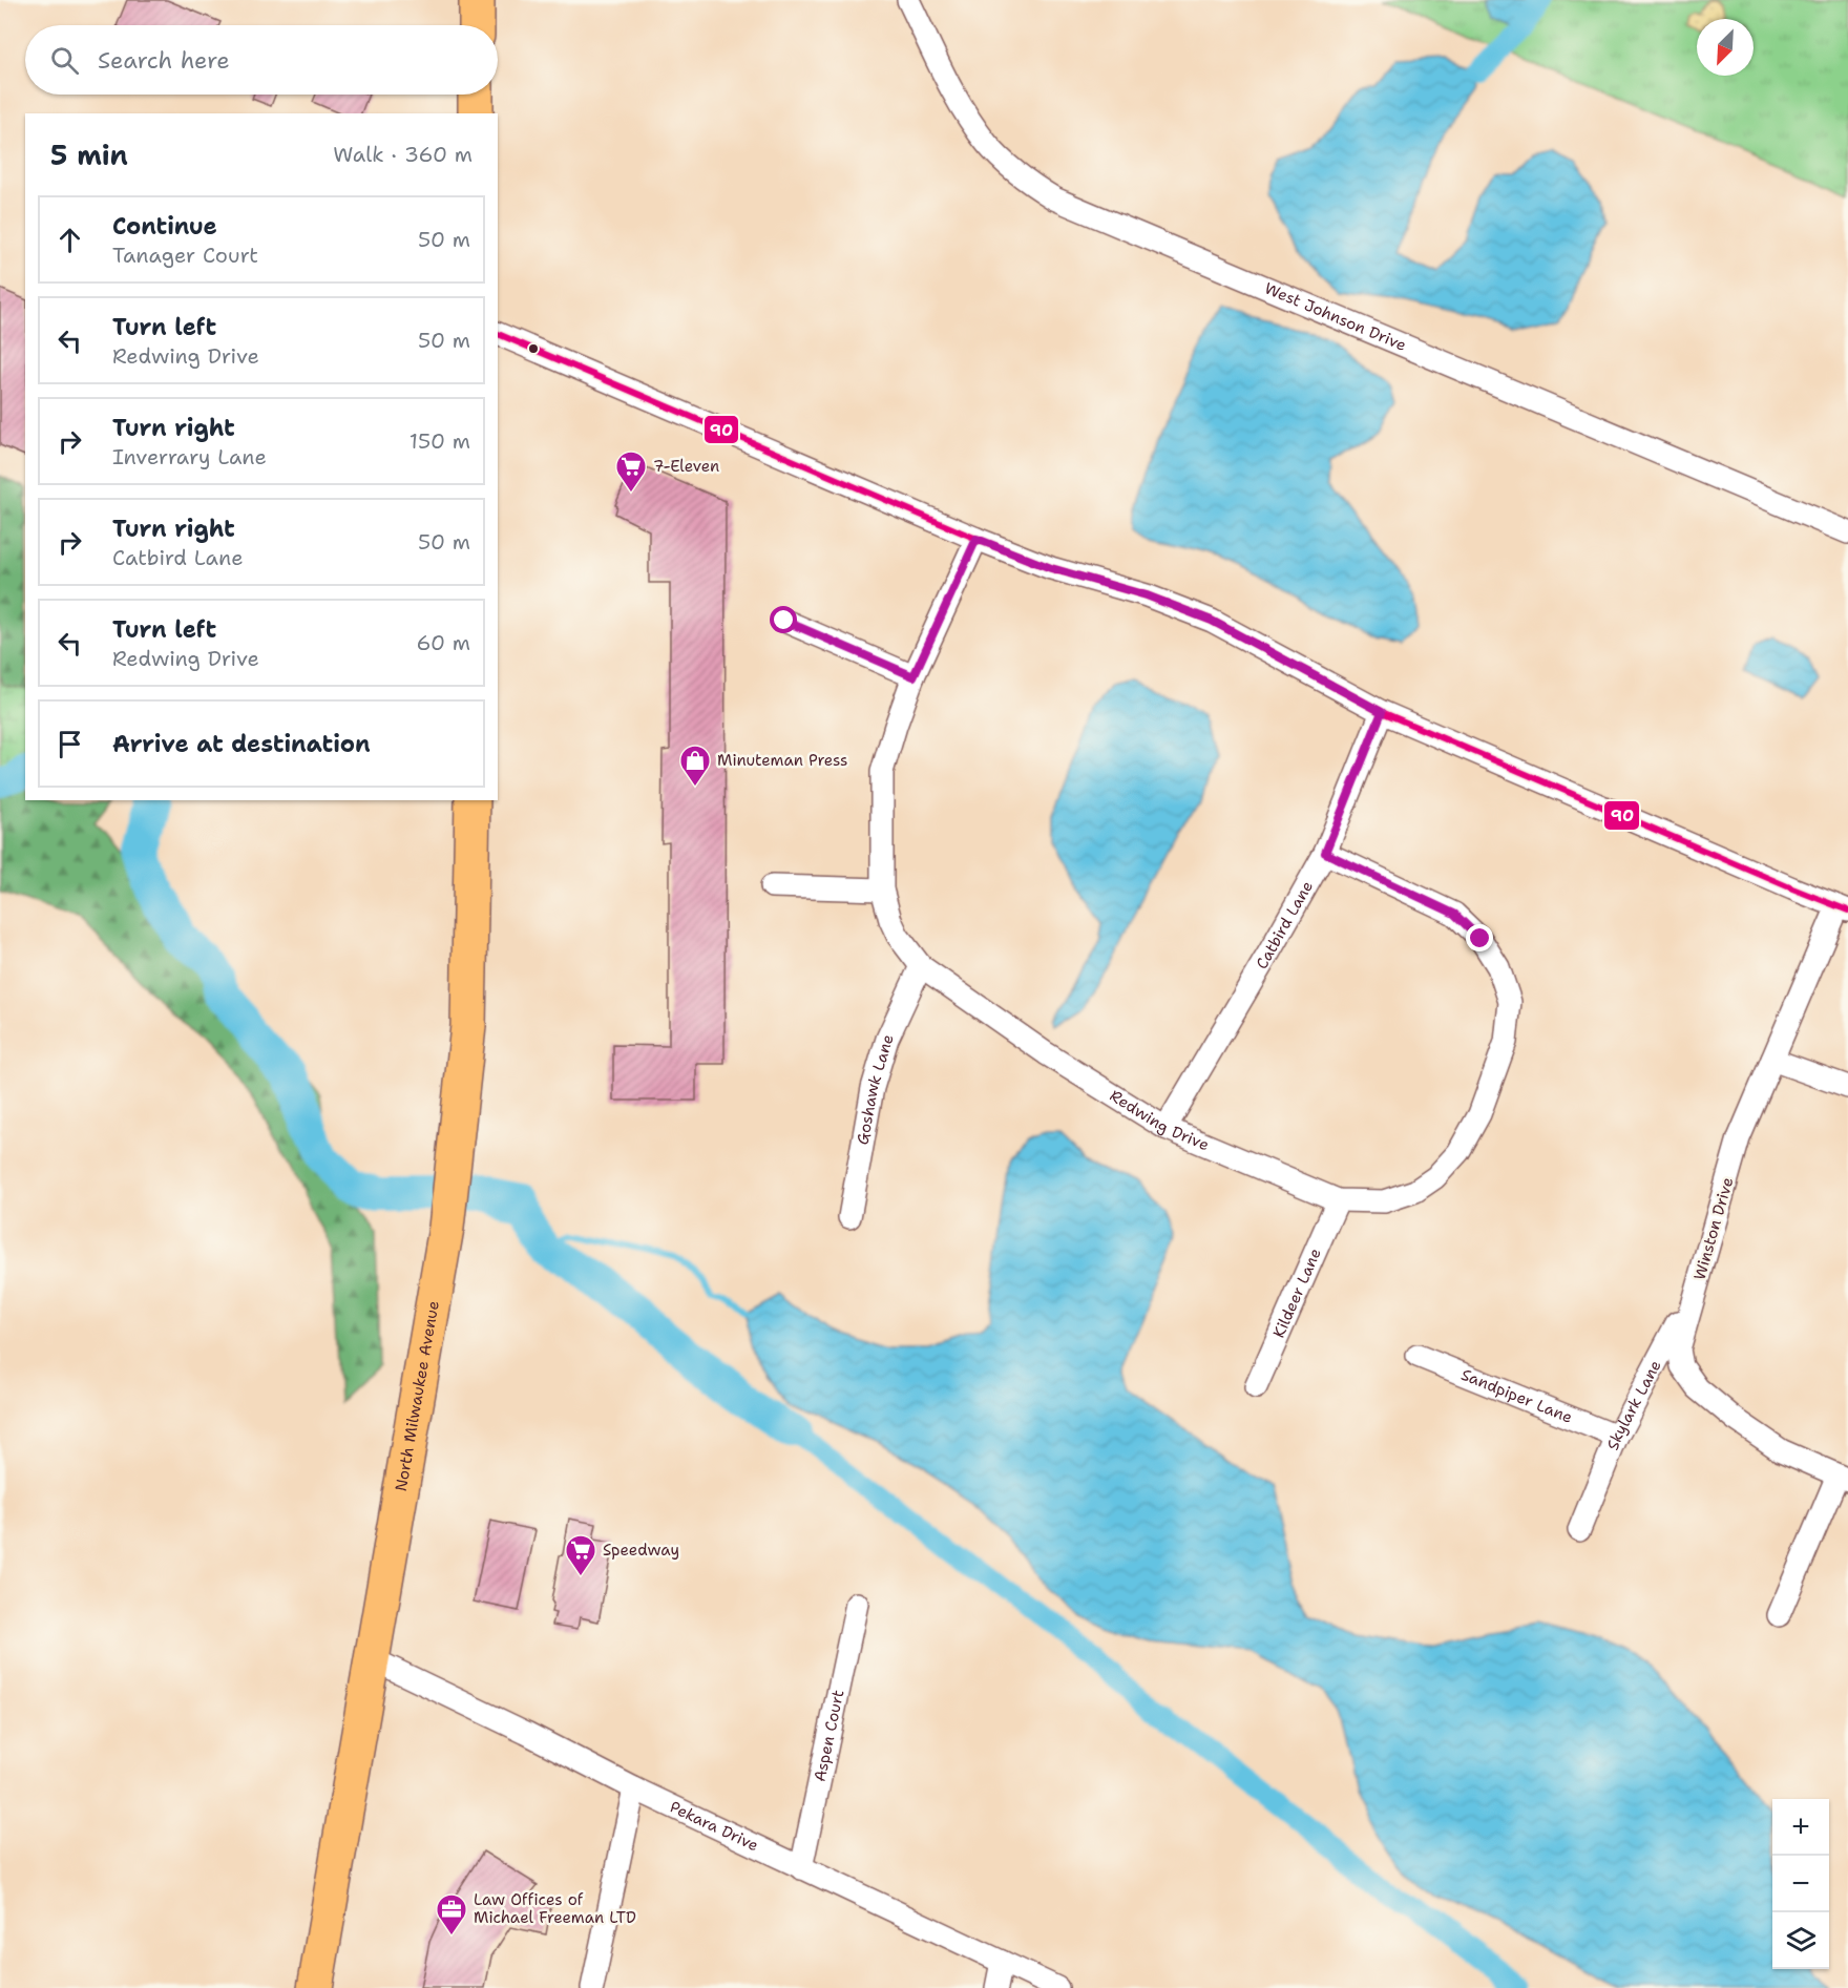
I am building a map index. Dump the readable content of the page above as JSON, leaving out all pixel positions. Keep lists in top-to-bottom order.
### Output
{
  "streets": {
    "main road": ["North Milwaukee Avenue"],
    "street": [
      "West Johnson Drive",
      "Catbird Lane",
      "Goshawk Lane",
      "Redwing Drive",
      "Winston Drive",
      "Kildeer Lane",
      "Sandpiper Lane",
      "Skylark Lane",
      "Aspen Court",
      "Pekara Drive"
    ]
  },
  "crossings": [
    ["Catbird Lane", "Redwing Drive"],
    ["Goshawk Lane", "Redwing Drive"],
    ["Redwing Drive", "Kildeer Lane"],
    ["Winston Drive", "Skylark Lane"],
    ["North Milwaukee Avenue", "Pekara Drive"],
    ["Sandpiper Lane", "Skylark Lane"],
    ["Aspen Court", "Pekara Drive"]
  ],
  "places": {
    "supermarket": ["7-Eleven", "Speedway"],
    "shop": ["Minuteman Press"],
    "office": ["Law Offices of Michael Freeman LTD"]
  },
  "lines": ["transit line 90"],
  "north": "bottom left",
  "page": {
    "search": "Search here",
    "heading": ["5 min", "Walk · 360 m"],
    "list": [
      ["Continue", "Tanager Court", "50 m"],
      ["Turn left", "Redwing Drive", "50 m"],
      ["Turn right", "Inverrary Lane", "150 m"],
      ["Turn right", "Catbird Lane", "50 m"],
      ["Turn left", "Redwing Drive", "60 m"],
      "Arrive at destination"
    ],
    "map_buttons": ["+", "−"]
  }
}
